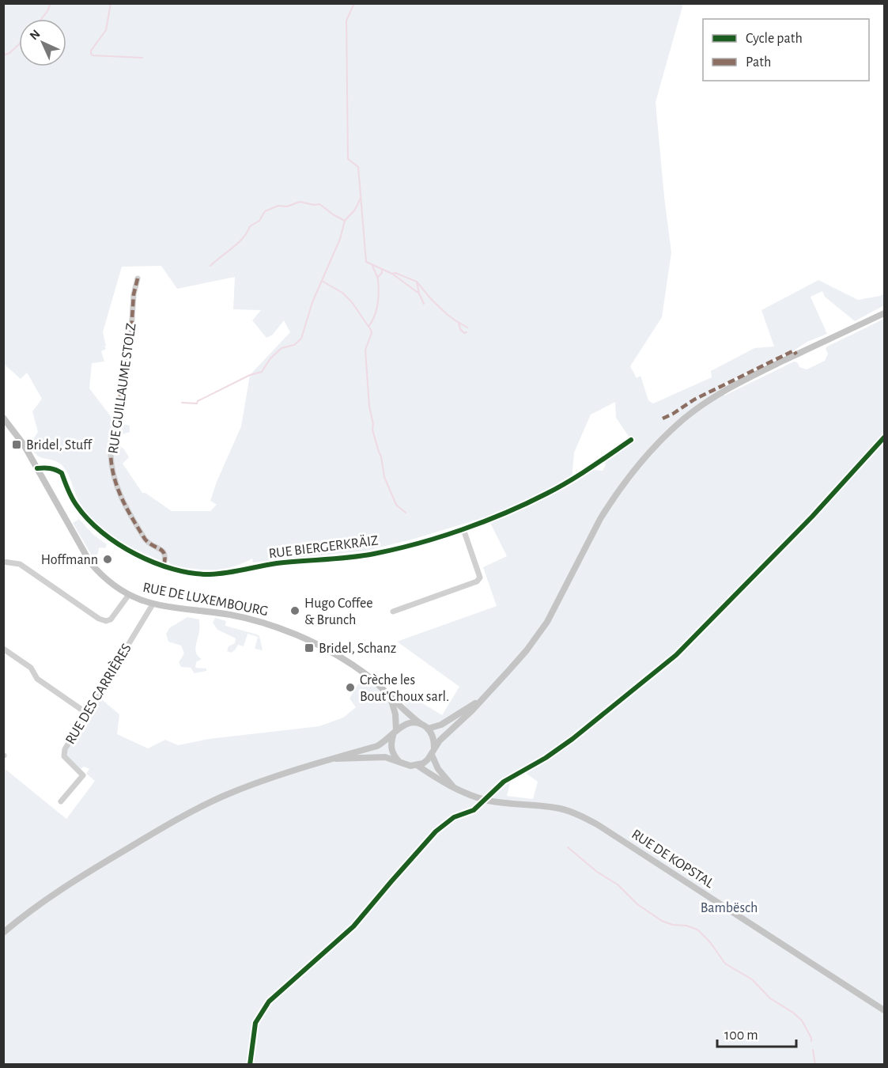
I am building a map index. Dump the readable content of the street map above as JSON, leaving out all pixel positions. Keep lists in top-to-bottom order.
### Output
{
  "streets": {
    "main road": ["RUE DE LUXEMBOURG", "RUE DE KOPSTAL"],
    "street": ["RUE GUILLAUME STOLZ", "RUE BIERGERKRÄIZ", "RUE DES CARRIÈRES"]
  },
  "crossings": [
    ["RUE GUILLAUME STOLZ", "RUE BIERGERKRÄIZ"],
    ["RUE BIERGERKRÄIZ", "RUE DE LUXEMBOURG"],
    ["RUE DE LUXEMBOURG", "RUE DES CARRIÈRES"],
    ["RUE DE LUXEMBOURG", "RUE DE KOPSTAL"]
  ],
  "parks": ["Bambësch"],
  "places": {
    "transit": ["Bridel, Stuff", "Bridel, Schanz"],
    "other": ["Hoffmann", "Hugo Coffee & Brunch", "Crèche les Bout'Choux sarl."]
  },
  "legend": ["Cycle path", "Path"],
  "scale_bar": "100 m",
  "north": "top left"
}
